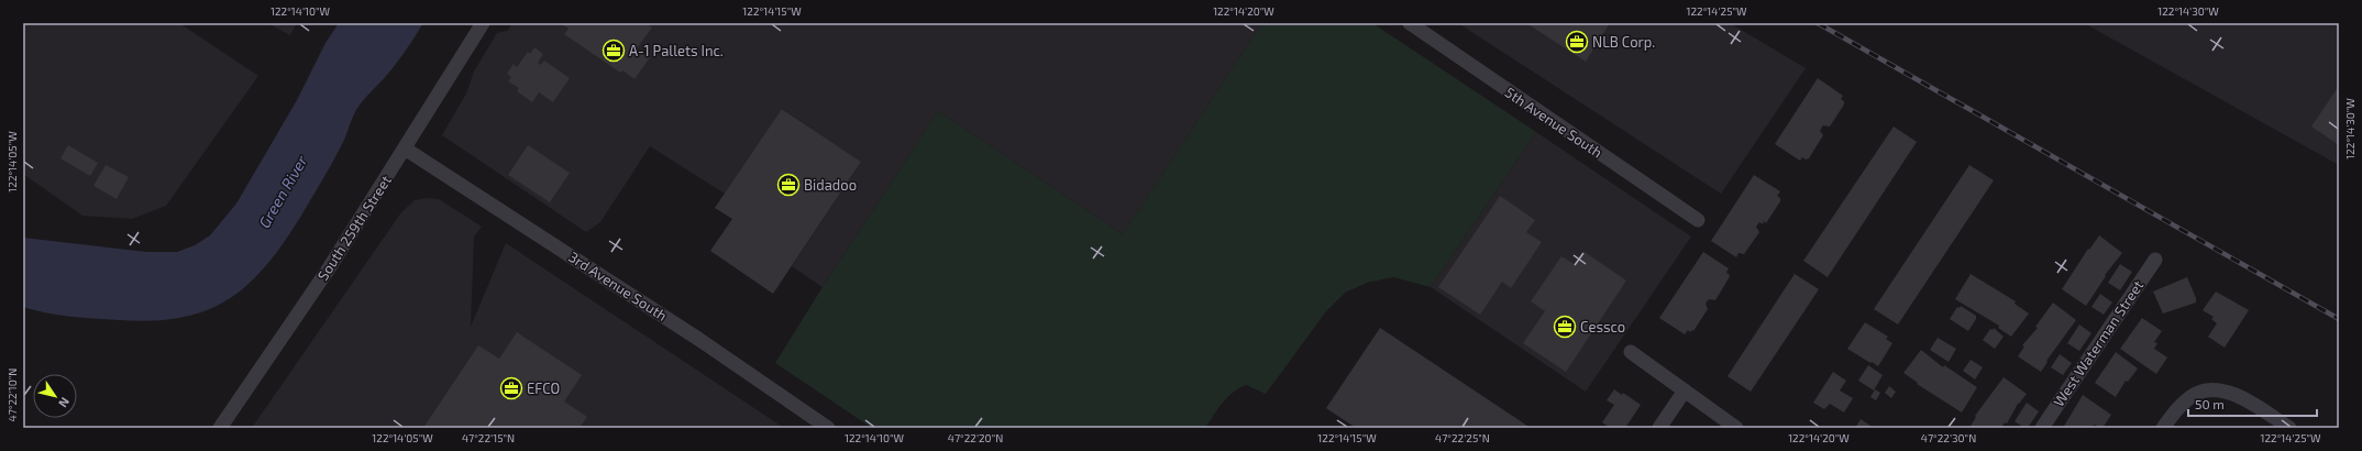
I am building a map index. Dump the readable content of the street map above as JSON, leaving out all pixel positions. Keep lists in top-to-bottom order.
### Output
{
  "streets": {
    "street": [
      "5th Avenue South",
      "South 259th Street",
      "3rd Avenue South",
      "West Waterman Street"
    ]
  },
  "crossings": [
    ["South 259th Street", "3rd Avenue South"]
  ],
  "water": ["Green River"],
  "places": {
    "office": [
      "NLB Corp.",
      "A-1 Pallets Inc.",
      "Bidadoo",
      "Cessco",
      "EFCO"
    ]
  },
  "scale_bar": "50 m",
  "north": "bottom right",
  "coordinates": [
    "122°14'10\"W",
    "122°14'15\"W",
    "122°14'20\"W",
    "122°14'25\"W",
    "122°14'30\"W",
    "122°14'05\"W",
    "47°22'10\"N",
    "47°22'15\"N",
    "47°22'20\"N",
    "47°22'25\"N",
    "47°22'30\"N"
  ]
}
